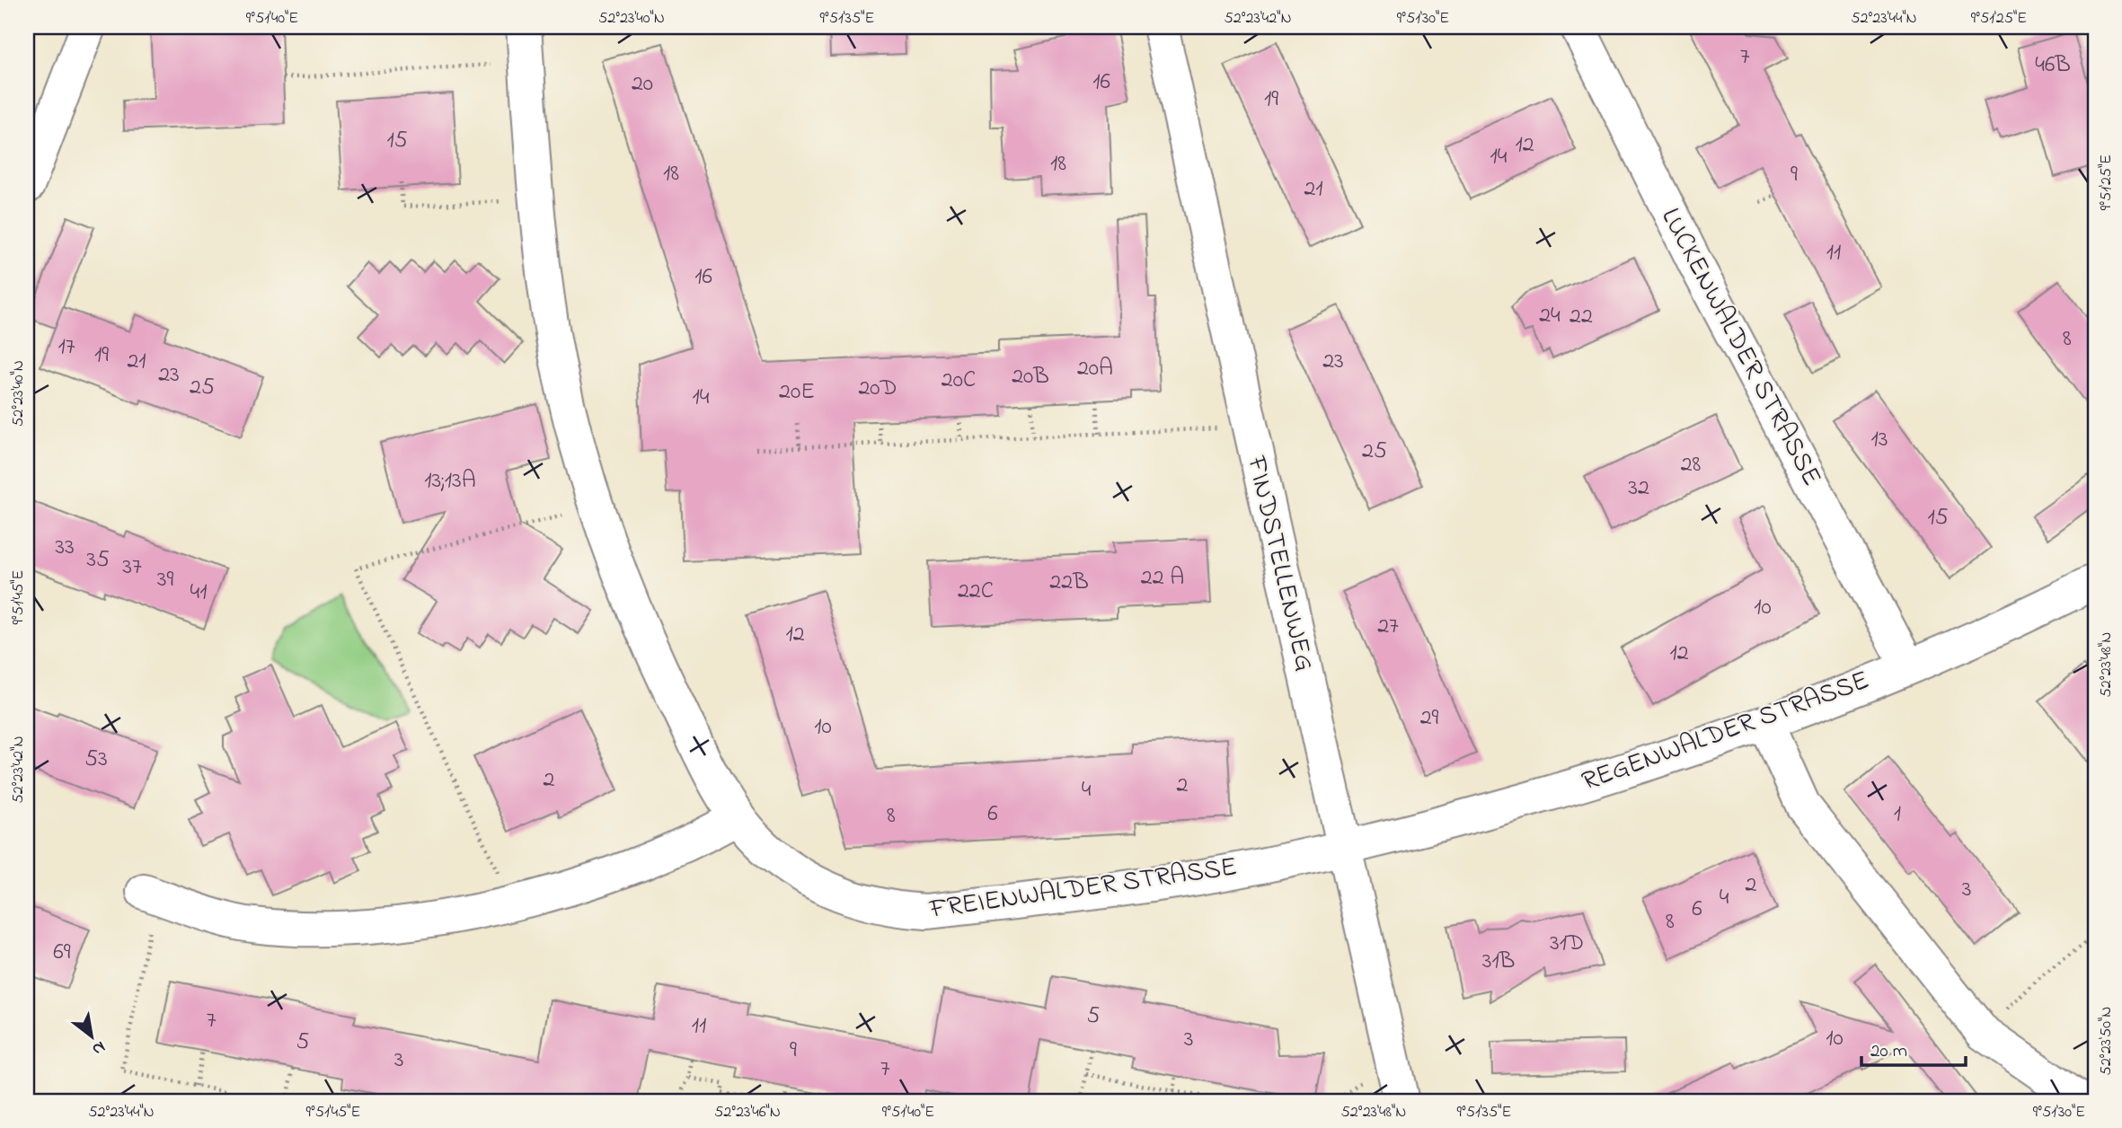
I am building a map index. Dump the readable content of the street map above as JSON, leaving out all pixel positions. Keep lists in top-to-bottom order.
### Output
{
  "streets": {
    "street": [
      "LUCKENWALDER STRASSE",
      "FINDSTELLENWEG",
      "REGENWALDER STRASSE",
      "FREIENWALDER STRASSE"
    ]
  },
  "crossings": [
    ["LUCKENWALDER STRASSE", "REGENWALDER STRASSE"],
    ["FINDSTELLENWEG", "REGENWALDER STRASSE"],
    ["FINDSTELLENWEG", "FREIENWALDER STRASSE"],
    ["REGENWALDER STRASSE", "FREIENWALDER STRASSE"]
  ],
  "house_numbers": [
    "7",
    "46B",
    "16",
    "20",
    "19",
    "15",
    "12",
    "14",
    "18",
    "18",
    "9",
    "21",
    "11",
    "16",
    "24",
    "22",
    "8",
    "17",
    "19",
    "21",
    "23",
    "20A",
    "23",
    "20B",
    "20C",
    "25",
    "20D",
    "20E",
    "14",
    "13",
    "25",
    "28",
    "13;13A",
    "32",
    "15",
    "33",
    "35",
    "37",
    "22 A",
    "39",
    "22B",
    "22C",
    "41",
    "10",
    "27",
    "12",
    "12",
    "29",
    "10",
    "53",
    "2",
    "2",
    "4",
    "6",
    "1",
    "8",
    "2",
    "3",
    "4",
    "6",
    "8",
    "31D",
    "69",
    "31B",
    "5",
    "7",
    "11",
    "10",
    "3",
    "5",
    "9",
    "3",
    "7"
  ],
  "scale_bar": "20 m",
  "north": "bottom right",
  "coordinates": [
    "9°51'40\"E",
    "52°23'40\"N",
    "9°51'35\"E",
    "52°23'42\"N",
    "9°51'30\"E",
    "52°23'44\"N",
    "9°51'25\"E",
    "9°51'45\"E",
    "52°23'48\"N",
    "52°23'50\"N",
    "52°23'46\"N"
  ]
}
